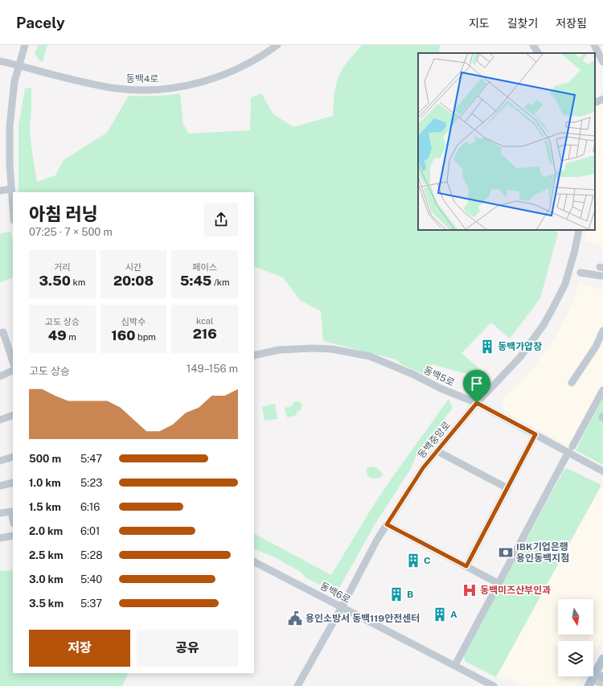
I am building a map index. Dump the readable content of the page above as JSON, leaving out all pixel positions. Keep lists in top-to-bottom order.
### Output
{
  "streets": {
    "street": [
      "동백4로",
      "동백5로",
      "동백중앙로",
      "동백6로"
    ]
  },
  "crossings": [
    ["동백5로", "동백중앙로"],
    ["동백중앙로", "동백6로"]
  ],
  "places": {
    "building": [
      "동백가압장",
      "C",
      "B",
      "A"
    ],
    "bank": ["IBK기업은행 용인동백지점"],
    "hospital": ["동백미즈산부인과"],
    "public building": ["용인소방서 동백119안전센터"]
  },
  "north": "bottom",
  "page": {
    "header": "Pacely",
    "nav": ["지도", "길찾기", "저장됨"],
    "heading": ["아침 러닝", "07:25 · 7 × 500 m"],
    "stats": [
      ["거리", "3.50 km"],
      ["시간", "20:08"],
      ["페이스", "5:45 /km"],
      ["고도 상승", "49 m"],
      ["심박수", "160 bpm"],
      ["kcal", "216"]
    ],
    "chart": ["고도 상승", "149–156 m"],
    "list": [
      {
        "name": "500 m",
        "note": "5:47"
      },
      {
        "name": "1.0 km",
        "note": "5:23"
      },
      {
        "name": "1.5 km",
        "note": "6:16"
      },
      {
        "name": "2.0 km",
        "note": "6:01"
      },
      {
        "name": "2.5 km",
        "note": "5:28"
      },
      {
        "name": "3.0 km",
        "note": "5:40"
      },
      {
        "name": "3.5 km",
        "note": "5:37"
      }
    ],
    "buttons": ["저장", "공유"]
  }
}
